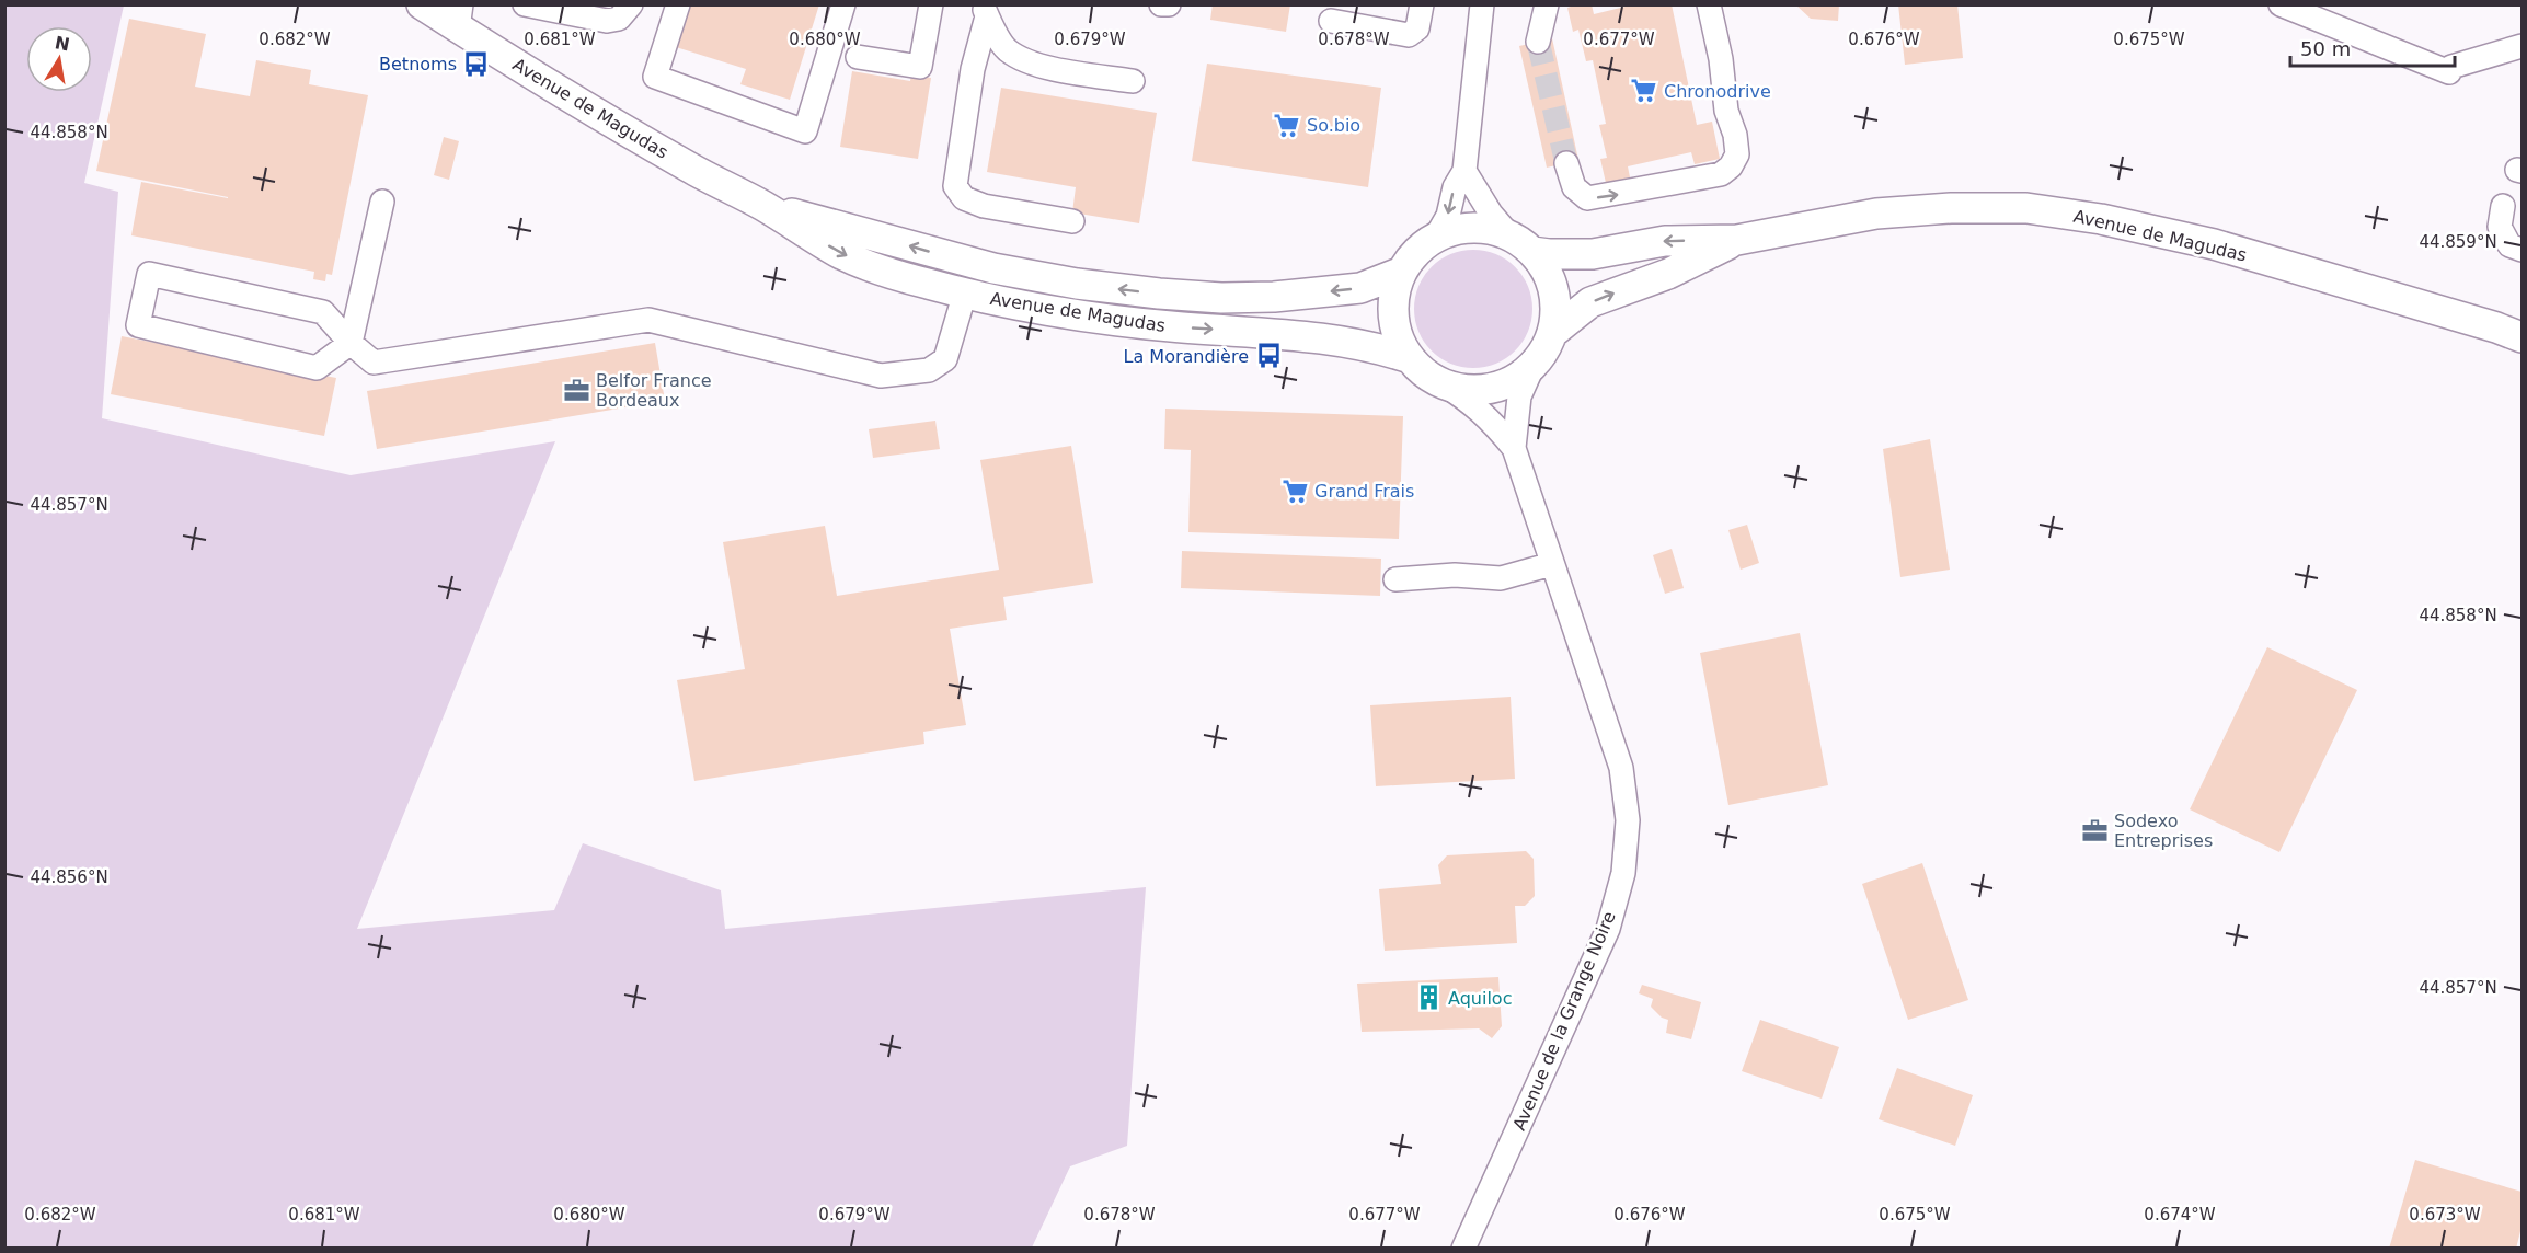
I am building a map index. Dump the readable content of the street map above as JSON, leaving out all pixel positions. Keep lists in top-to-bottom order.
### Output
{
  "streets": {
    "main road": ["Avenue de Magudas"],
    "street": ["Avenue de la Grange Noire"]
  },
  "crossings": [
    ["Avenue de Magudas", "Avenue de la Grange Noire"]
  ],
  "places": {
    "bus stop": ["Betnoms", "La Morandière"],
    "supermarket": ["Chronodrive", "So.bio", "Grand Frais"],
    "office": ["Belfor France Bordeaux", "Sodexo Entreprises"],
    "building": ["Aquiloc"]
  },
  "scale_bar": "50 m",
  "north": "top",
  "coordinates": [
    "0.682°W",
    "0.681°W",
    "0.680°W",
    "0.679°W",
    "0.678°W",
    "0.677°W",
    "0.676°W",
    "0.675°W",
    "44.858°N",
    "44.859°N",
    "44.857°N",
    "44.856°N",
    "0.674°W",
    "0.673°W"
  ]
}
